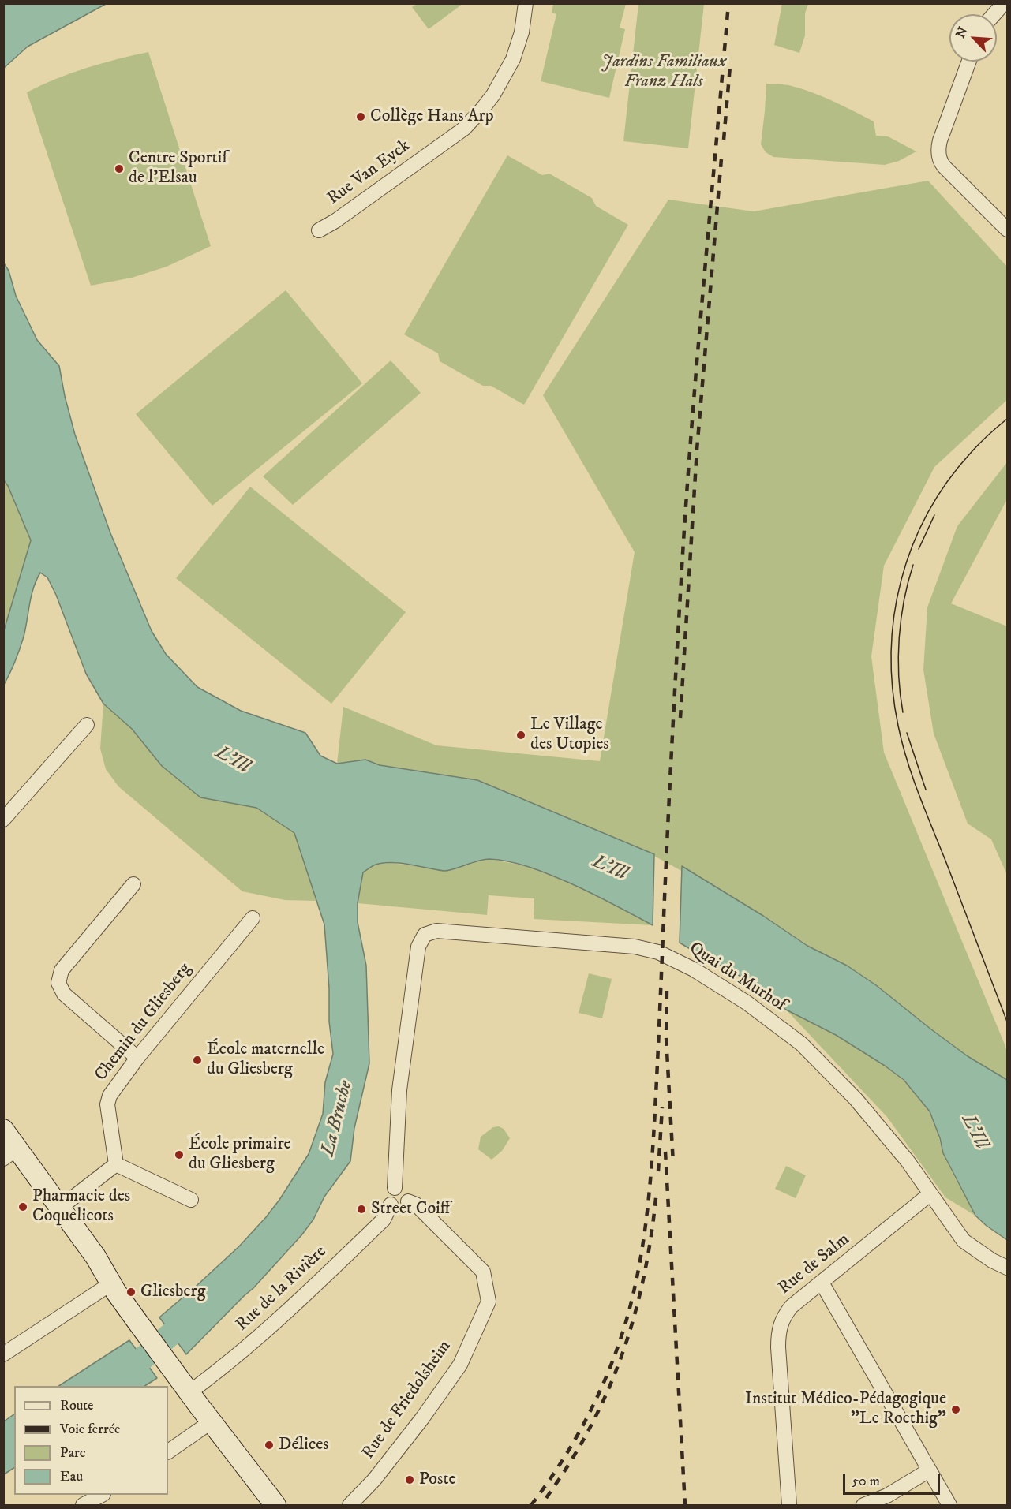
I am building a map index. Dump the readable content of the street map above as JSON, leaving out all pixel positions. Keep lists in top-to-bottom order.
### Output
{
  "streets": {
    "street": [
      "Rue Van Eyck",
      "Quai du Murhof",
      "Chemin du Gliesberg",
      "Rue de Salm",
      "Rue de la Rivière",
      "Rue de Friedolsheim"
    ]
  },
  "crossings": [
    ["Quai du Murhof", "Rue de Salm"],
    ["Quai du Murhof", "Rue de la Rivière"],
    ["Quai du Murhof", "Rue de Friedolsheim"],
    ["Rue de la Rivière", "Rue de Friedolsheim"]
  ],
  "water": ["L'Ill", "La Bruche"],
  "parks": ["Jardins Familiaux Franz Hals"],
  "places": [
    "Collège Hans Arp",
    "Centre Sportif de l'Elsau",
    "Le Village des Utopies",
    "École maternelle du Gliesberg",
    "École primaire du Gliesberg",
    "Pharmacie des Coquelicots",
    "Street Coiff",
    "Gliesberg",
    "Institut Médico-Pédagogique \"Le Roethig\"",
    "Délices",
    "Poste"
  ],
  "legend": [
    "Route",
    "Voie ferrée",
    "Parc",
    "Eau"
  ],
  "scale_bar": "50 m",
  "north": "top left"
}
